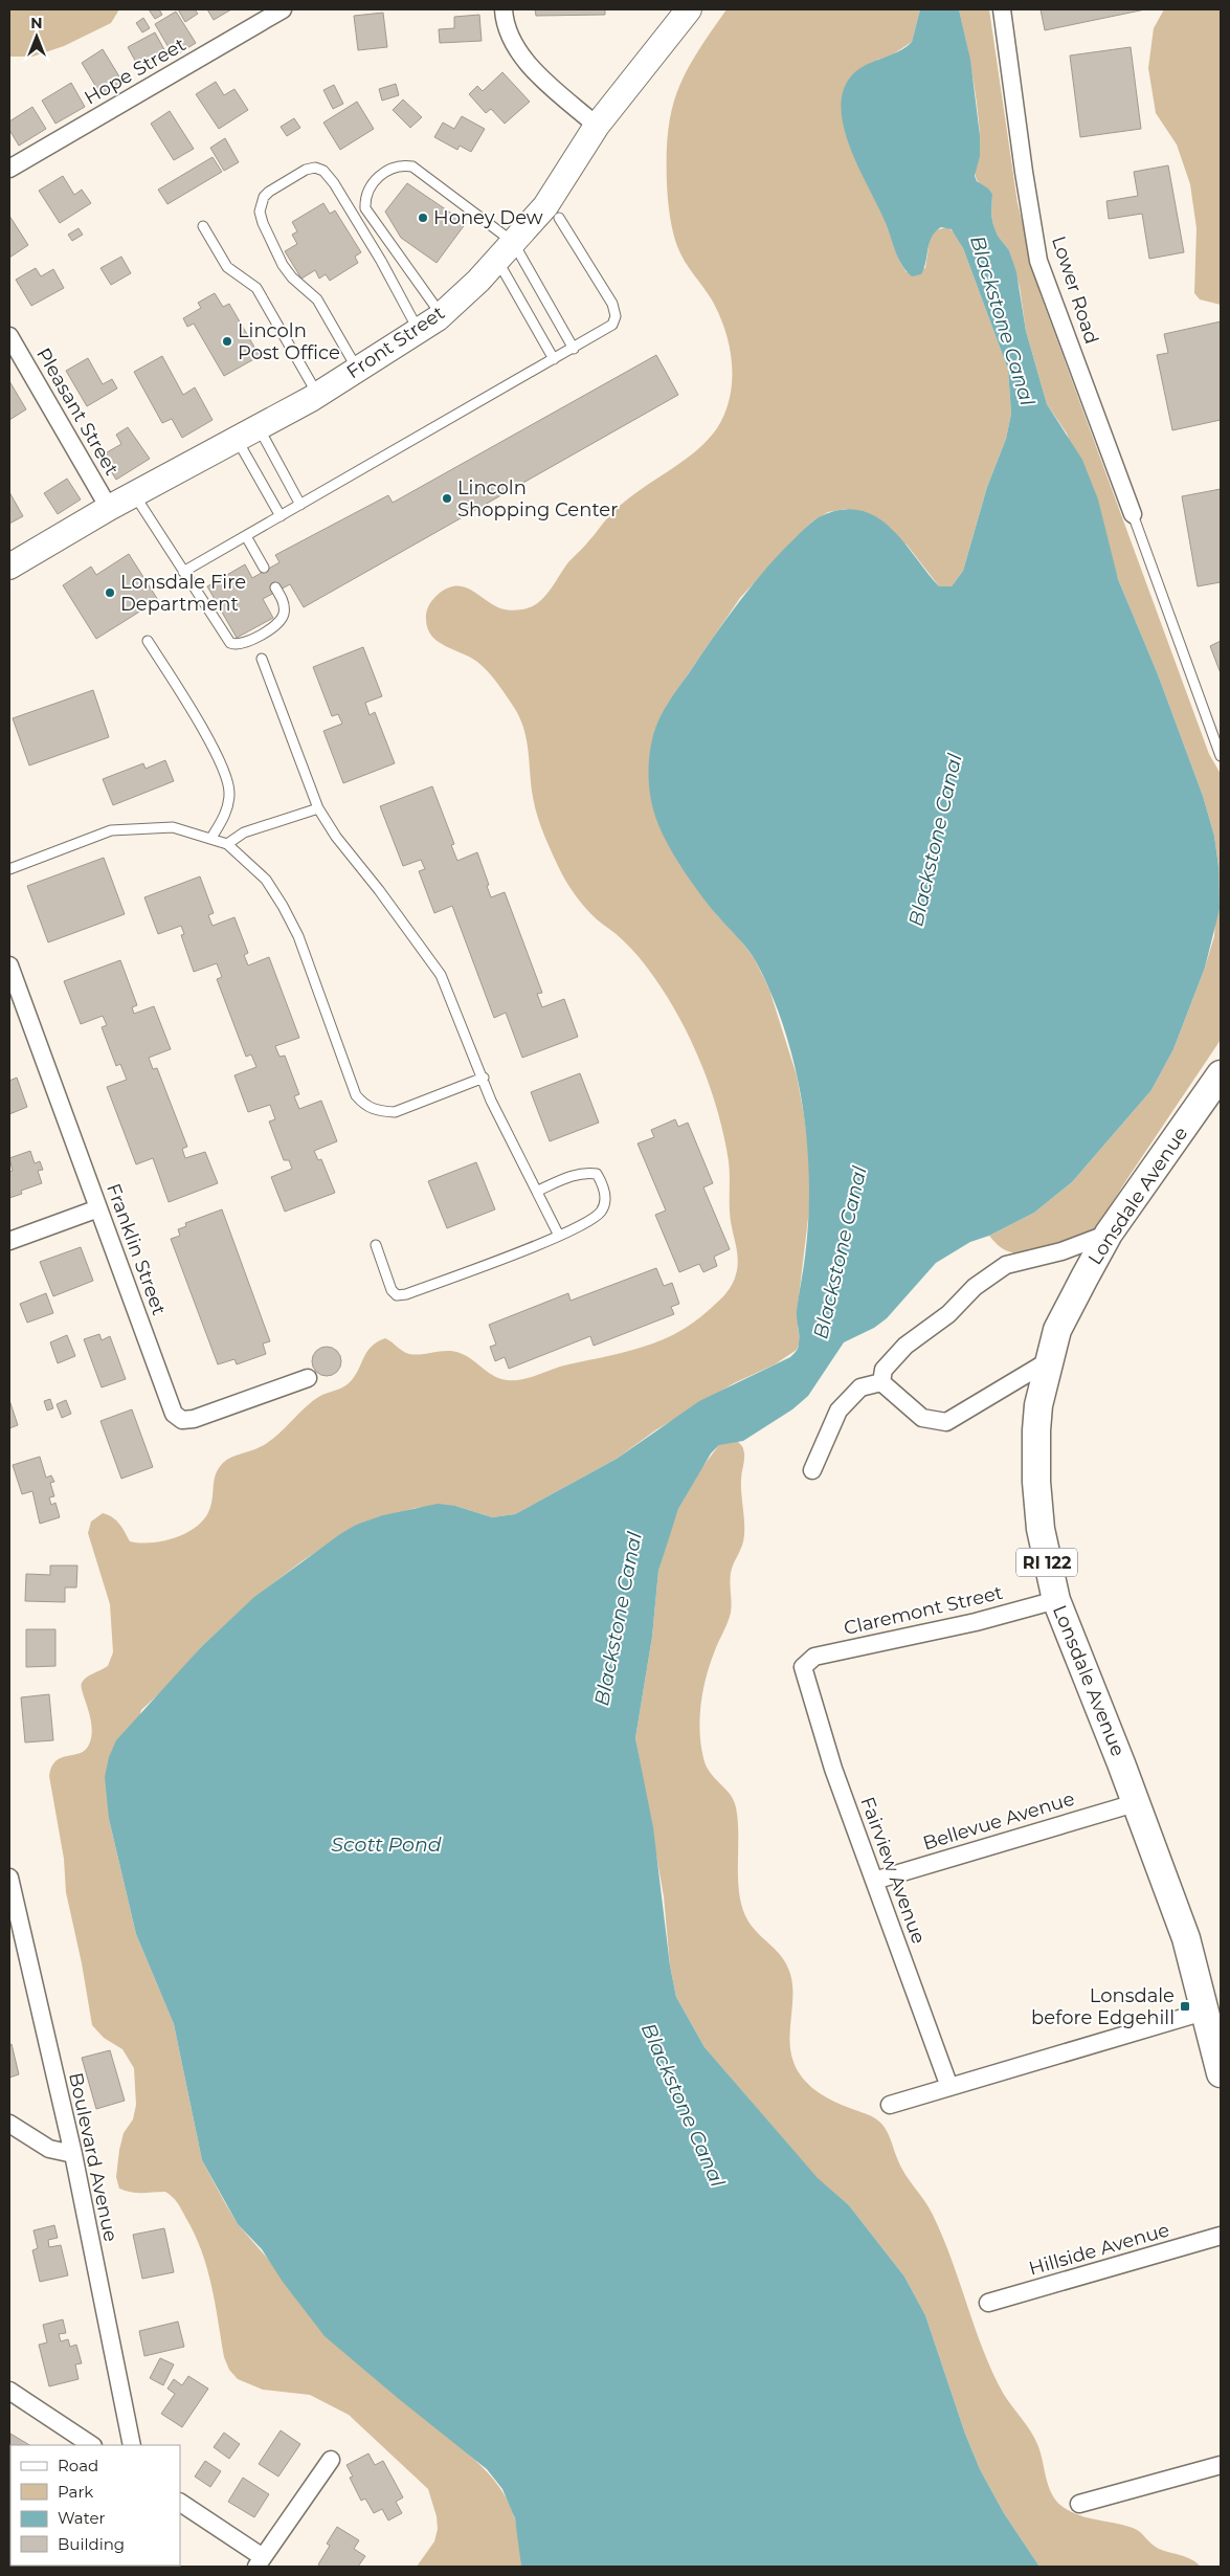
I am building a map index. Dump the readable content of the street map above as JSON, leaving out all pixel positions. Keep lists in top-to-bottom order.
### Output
{
  "streets": {
    "main road": ["Front Street", "Lonsdale Avenue", "RI 122"],
    "street": [
      "Hope Street",
      "Lower Road",
      "Pleasant Street",
      "Franklin Street",
      "Claremont Street",
      "Bellevue Avenue",
      "Fairview Avenue",
      "Boulevard Avenue",
      "Hillside Avenue"
    ]
  },
  "crossings": [
    ["Front Street", "Pleasant Street"],
    ["Lonsdale Avenue", "Claremont Street"],
    ["Lonsdale Avenue", "Bellevue Avenue"],
    ["Claremont Street", "Fairview Avenue"],
    ["Bellevue Avenue", "Fairview Avenue"]
  ],
  "water": ["Blackstone Canal", "Scott Pond"],
  "places": {
    "other": [
      "Honey Dew",
      "Lincoln Post Office",
      "Lincoln Shopping Center",
      "Lonsdale Fire Department"
    ],
    "transit": ["Lonsdale before Edgehill"]
  },
  "legend": [
    "Road",
    "Park",
    "Water",
    "Building"
  ],
  "north": "top"
}
